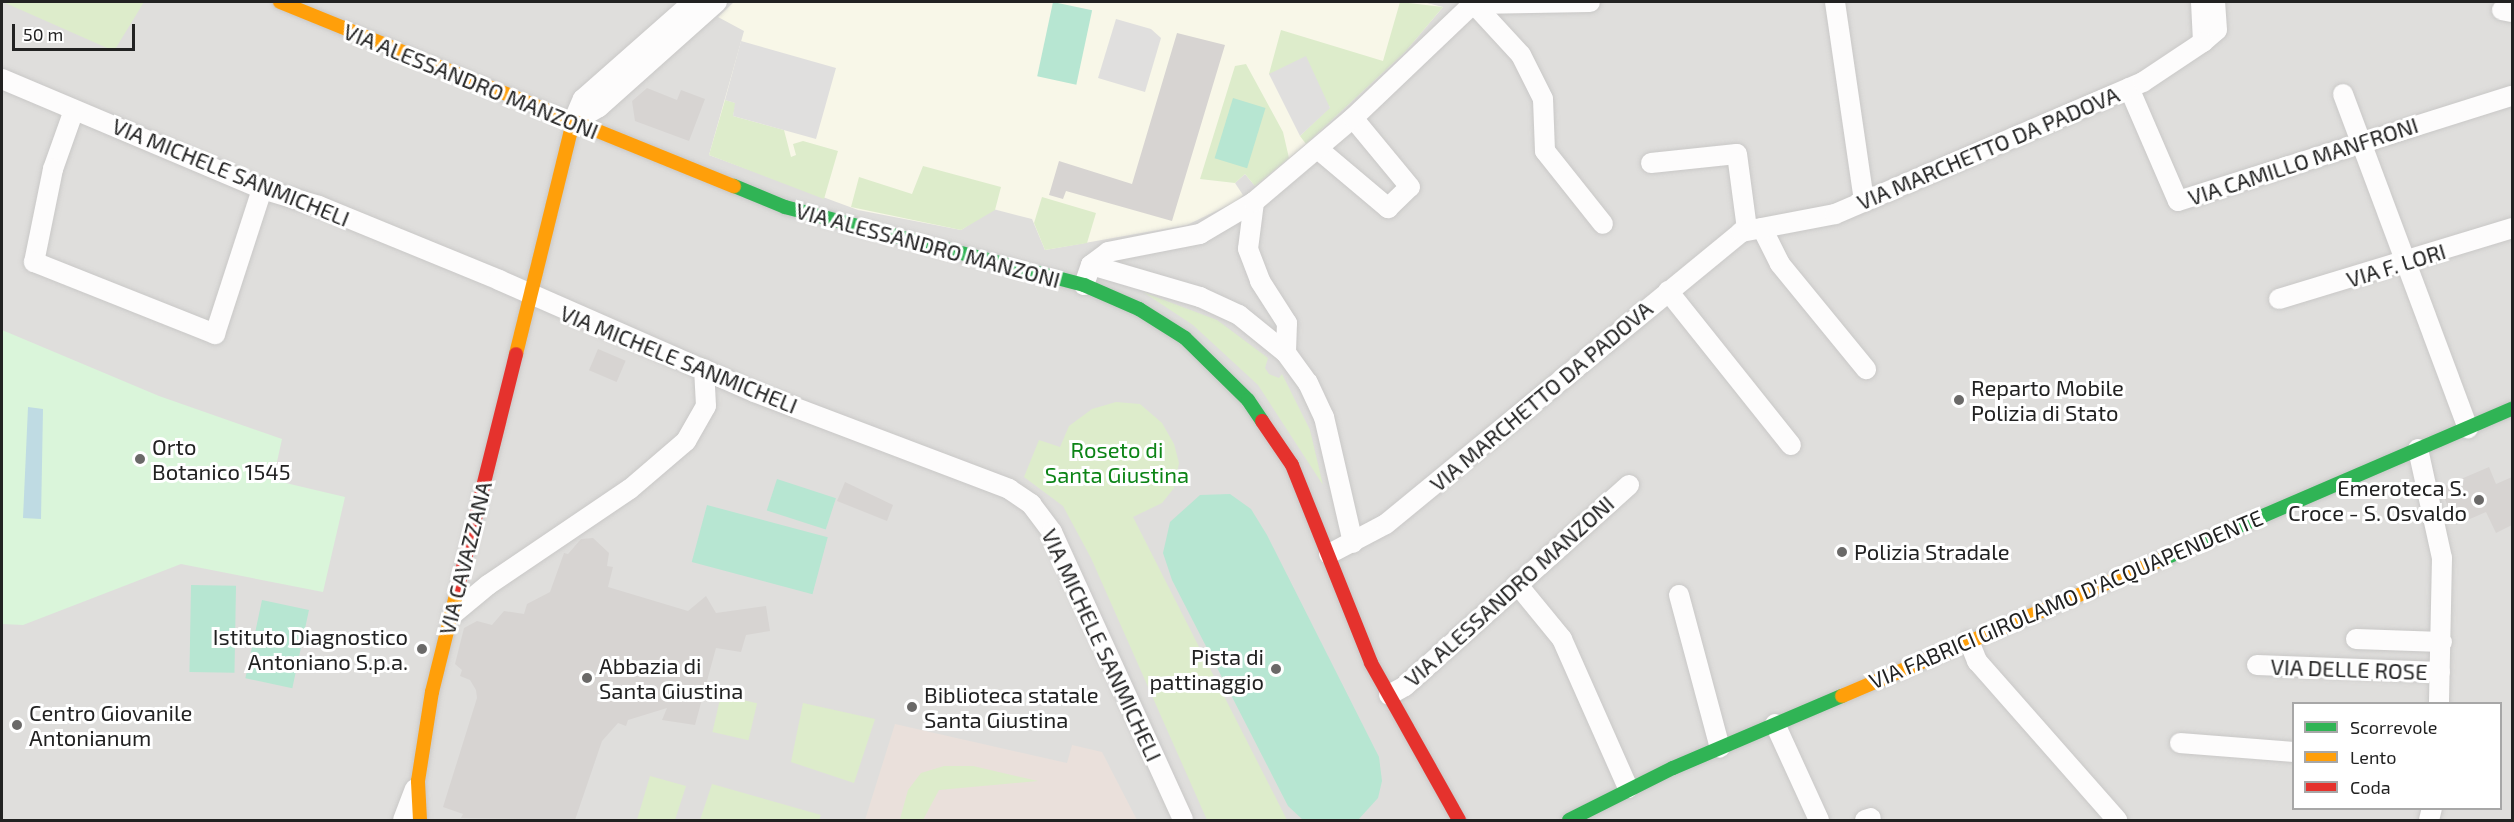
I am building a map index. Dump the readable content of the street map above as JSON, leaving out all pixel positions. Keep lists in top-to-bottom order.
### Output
{
  "streets": {
    "main road": ["VIA ALESSANDRO MANZONI", "VIA CAVAZZANA", "VIA FABRICI GIROLAMO D'ACQUAPENDENTE"],
    "street": [
      "VIA MARCHETTO DA PADOVA",
      "VIA CAMILLO MANFRONI",
      "VIA MICHELE SANMICHELI",
      "VIA F. LORI",
      "VIA DELLE ROSE"
    ]
  },
  "crossings": [
    ["VIA ALESSANDRO MANZONI", "VIA MARCHETTO DA PADOVA"],
    ["VIA ALESSANDRO MANZONI", "VIA CAVAZZANA"],
    ["VIA MARCHETTO DA PADOVA", "VIA CAMILLO MANFRONI"],
    ["VIA MICHELE SANMICHELI", "VIA CAVAZZANA"],
    ["VIA FABRICI GIROLAMO D'ACQUAPENDENTE", "VIA DELLE ROSE"]
  ],
  "parks": ["Roseto di Santa Giustina"],
  "places": [
    "Reparto Mobile Polizia di Stato",
    "Orto Botanico 1545",
    "Emeroteca S. Croce - S. Osvaldo",
    "Polizia Stradale",
    "Istituto Diagnostico Antoniano S.p.a.",
    "Pista di pattinaggio",
    "Abbazia di Santa Giustina",
    "Biblioteca statale Santa Giustina",
    "Centro Giovanile Antonianum"
  ],
  "legend": ["Scorrevole", "Lento", "Coda"],
  "scale_bar": "50 m"
}
